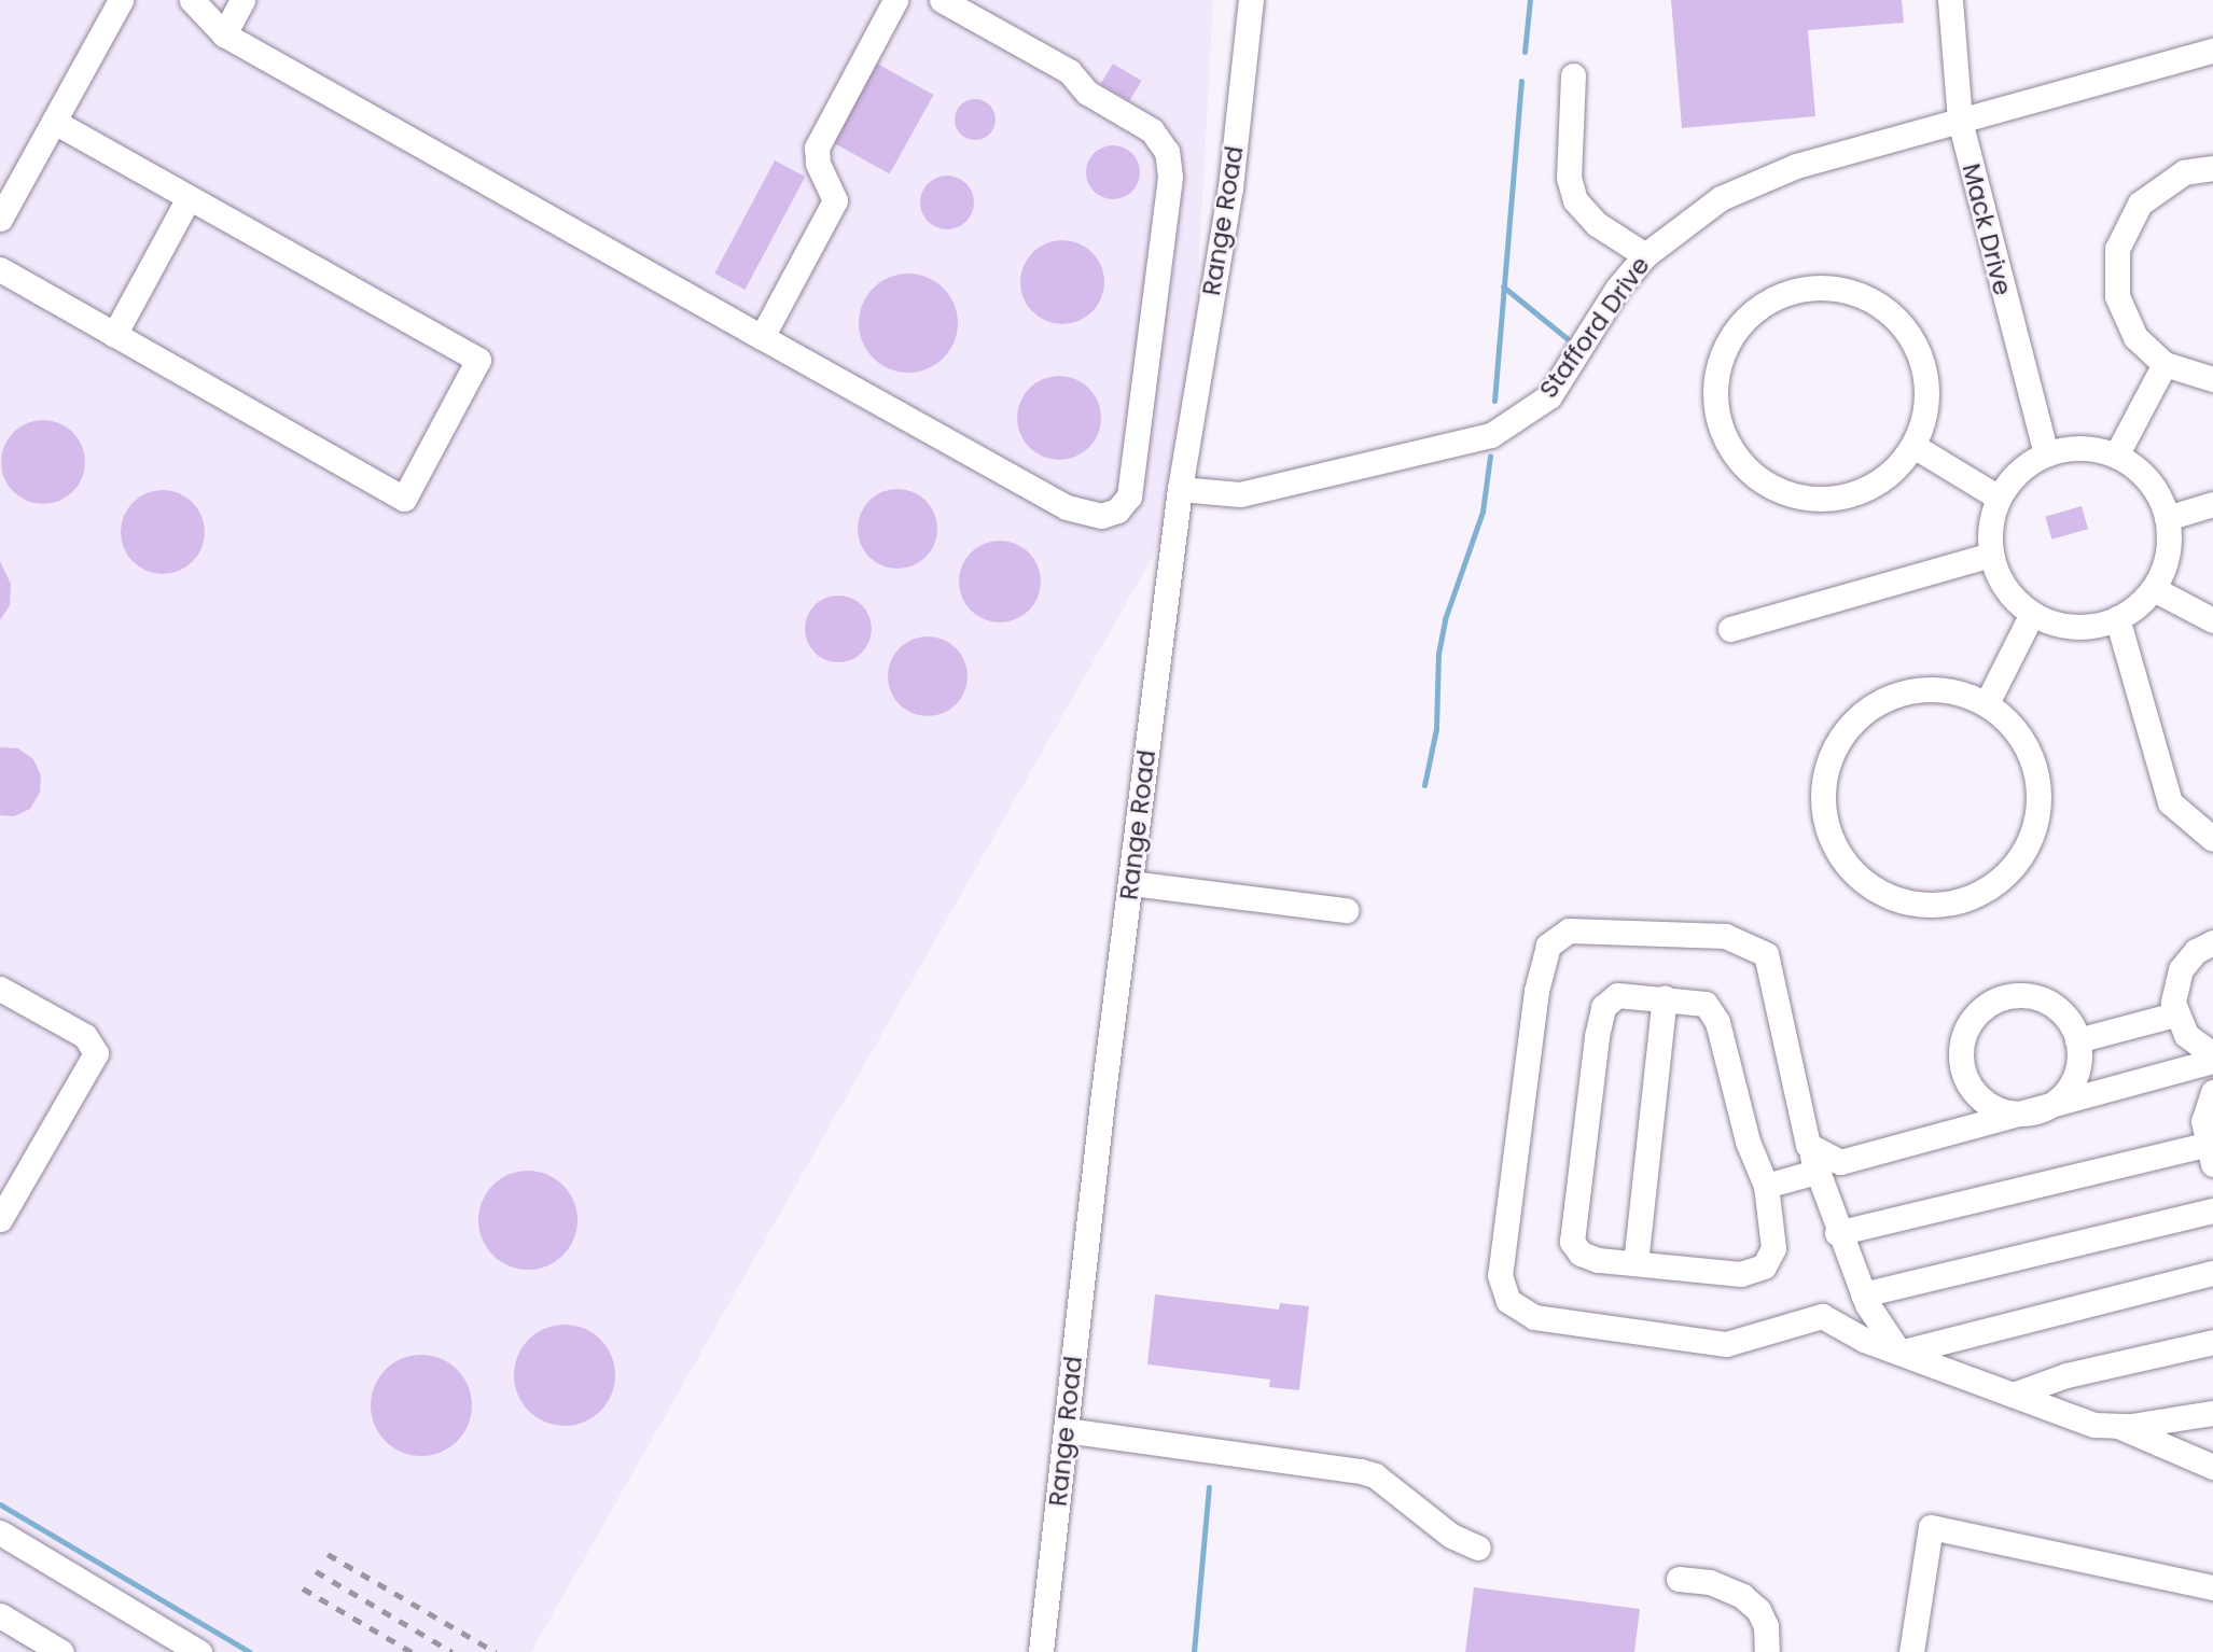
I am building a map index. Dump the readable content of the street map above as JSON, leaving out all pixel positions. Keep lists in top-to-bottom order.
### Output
{
  "streets": {
    "street": ["Range Road", "Mack Drive", "Stafford Drive"]
  },
  "crossings": [
    ["Range Road", "Stafford Drive"],
    ["Mack Drive", "Stafford Drive"]
  ]
}
